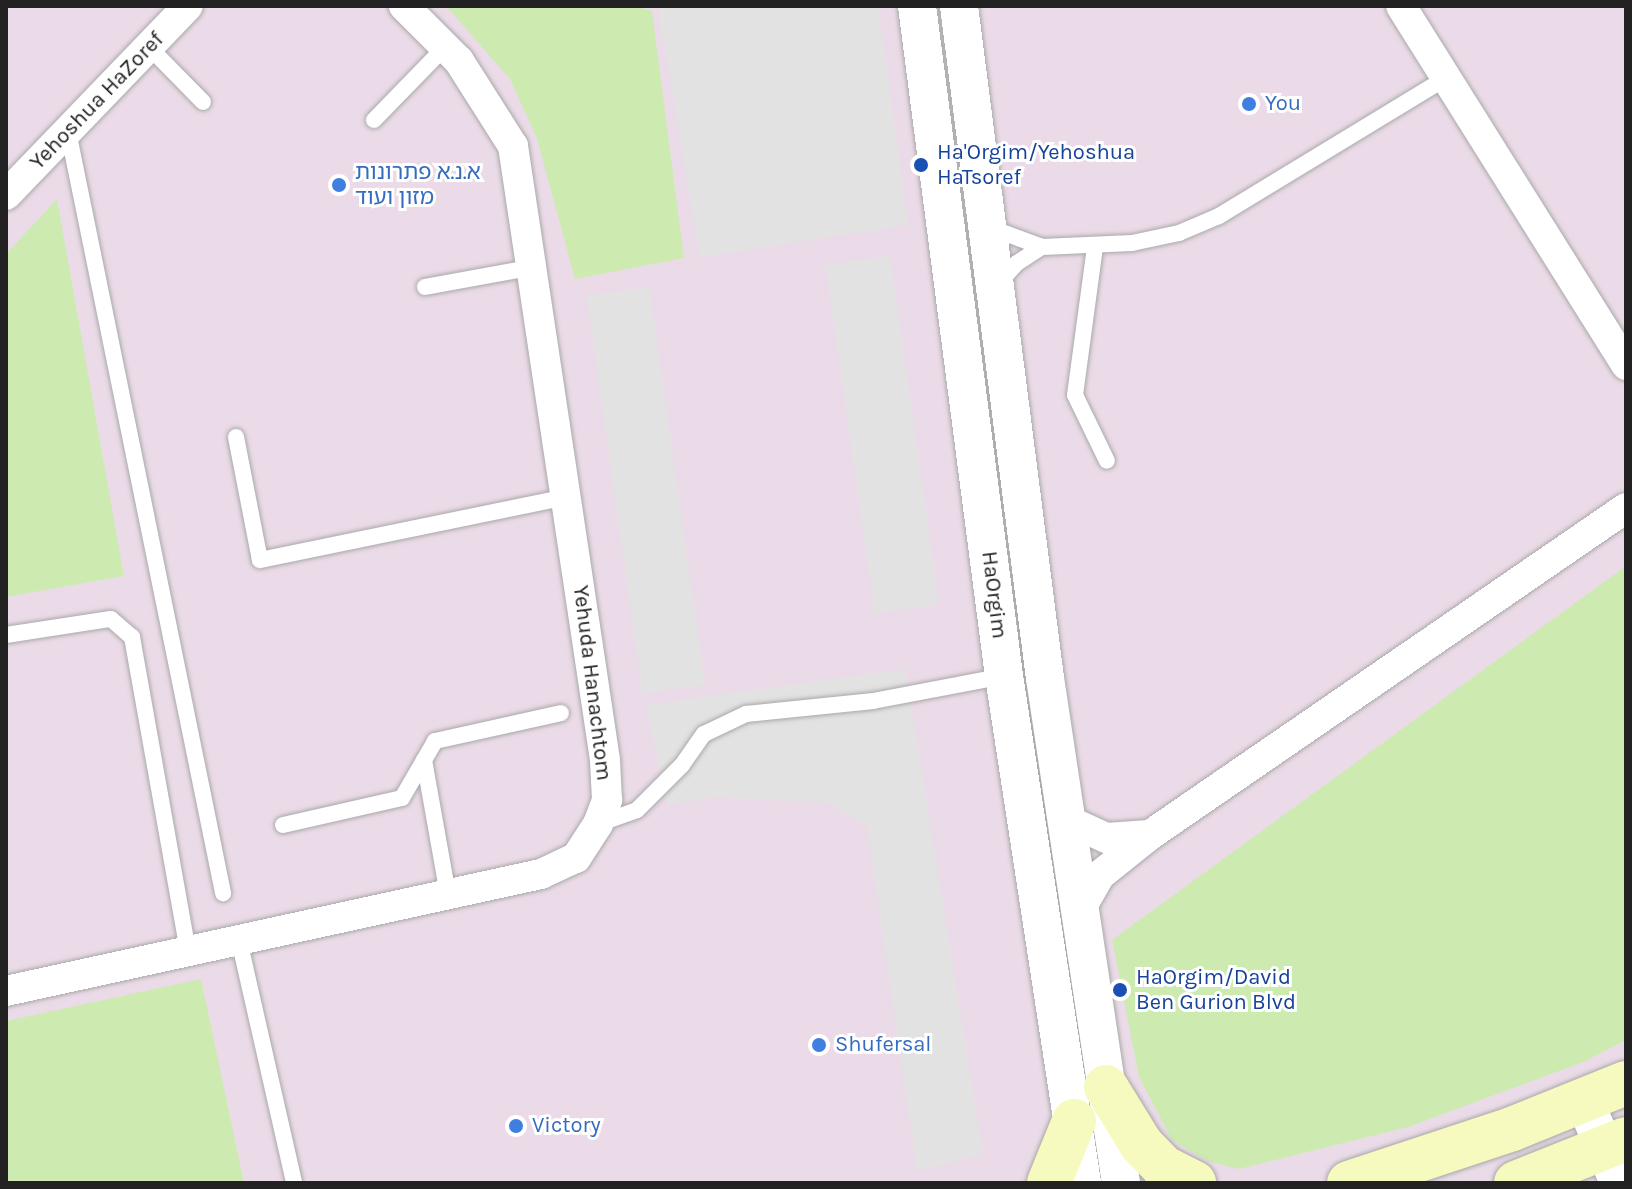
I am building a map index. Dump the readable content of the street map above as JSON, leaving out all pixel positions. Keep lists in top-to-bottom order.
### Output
{
  "streets": {
    "street": ["Yehoshua HaZoref", "HaOrgim", "Yehuda Hanachtom"]
  },
  "places": [
    "You",
    "Ha'Orgim/Yehoshua HaTsoref",
    "א.נ.א פתרונות מזון ועוד",
    "HaOrgim/David Ben Gurion Blvd",
    "Shufersal",
    "Victory"
  ]
}
